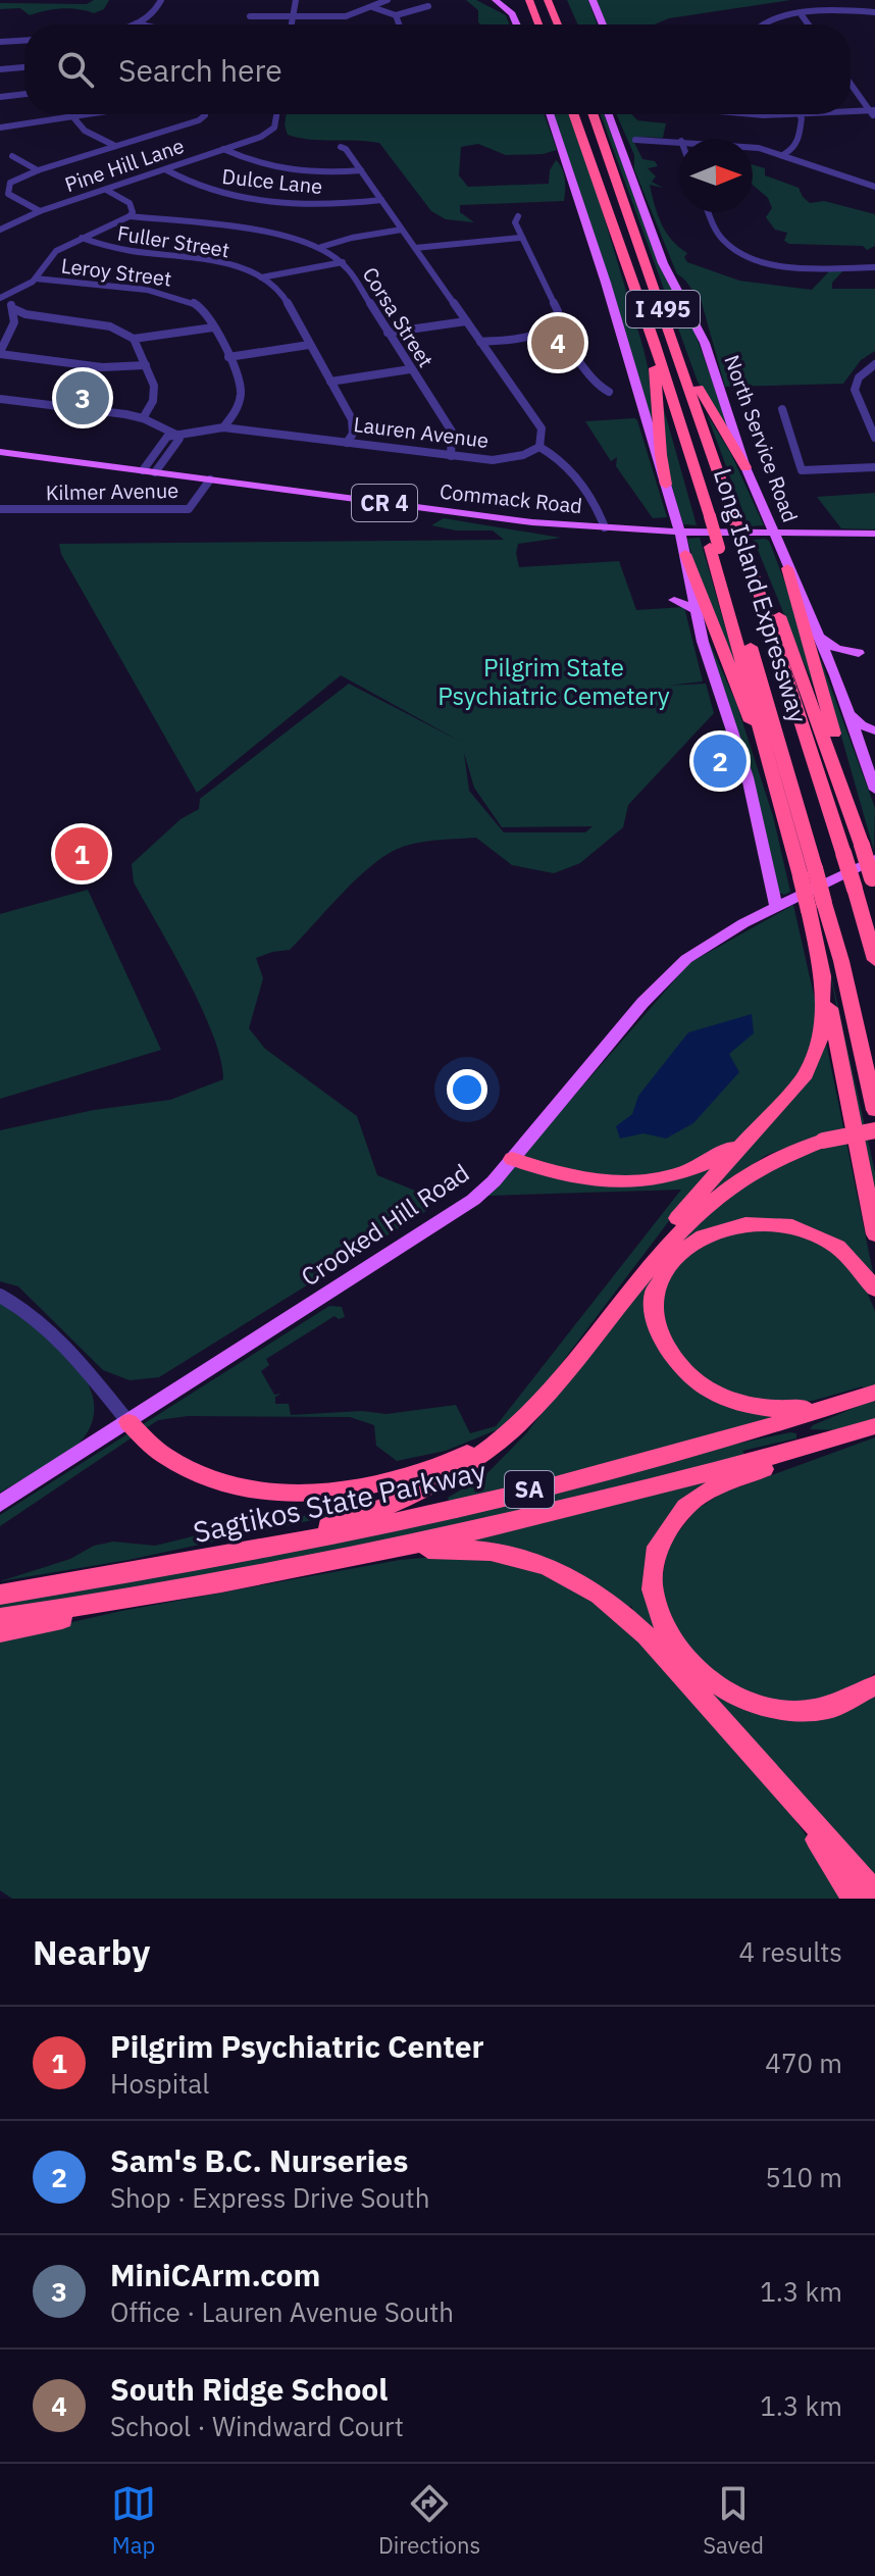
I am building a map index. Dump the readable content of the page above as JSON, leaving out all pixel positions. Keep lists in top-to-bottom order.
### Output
{
  "streets": {
    "highway": [
      "I 495",
      "Long Island Expressway",
      "SA",
      "Sagtikos State Parkway"
    ],
    "main road": [
      "North Service Road",
      "Commack Road",
      "CR 4",
      "Crooked Hill Road"
    ],
    "street": [
      "Pine Hill Lane",
      "Dulce Lane",
      "Fuller Street",
      "Leroy Street",
      "Corsa Street",
      "Lauren Avenue",
      "Kilmer Avenue"
    ]
  },
  "crossings": [
    ["Pine Hill Lane", "Dulce Lane"],
    ["Fuller Street", "Lauren Avenue"],
    ["Leroy Street", "Lauren Avenue"],
    ["Corsa Street", "Lauren Avenue"],
    ["North Service Road", "Commack Road"],
    ["Kilmer Avenue", "Commack Road"]
  ],
  "parks": ["Pilgrim State Psychiatric Cemetery"],
  "north": "right",
  "page": {
    "search": "Search here",
    "pins": [
      "4",
      "3",
      "2",
      "1"
    ],
    "heading": ["Nearby", "4 results"],
    "list": [
      {
        "mark": "1",
        "name": "Pilgrim Psychiatric Center",
        "note": "Hospital",
        "value": "470 m"
      },
      {
        "mark": "2",
        "name": "Sam's B.C. Nurseries",
        "note": "Shop · Express Drive South",
        "value": "510 m"
      },
      {
        "mark": "3",
        "name": "MiniCArm.com",
        "note": "Office · Lauren Avenue South",
        "value": "1.3 km"
      },
      {
        "mark": "4",
        "name": "South Ridge School",
        "note": "School · Windward Court",
        "value": "1.3 km"
      }
    ],
    "nav": ["Map", "Directions", "Saved"]
  }
}
